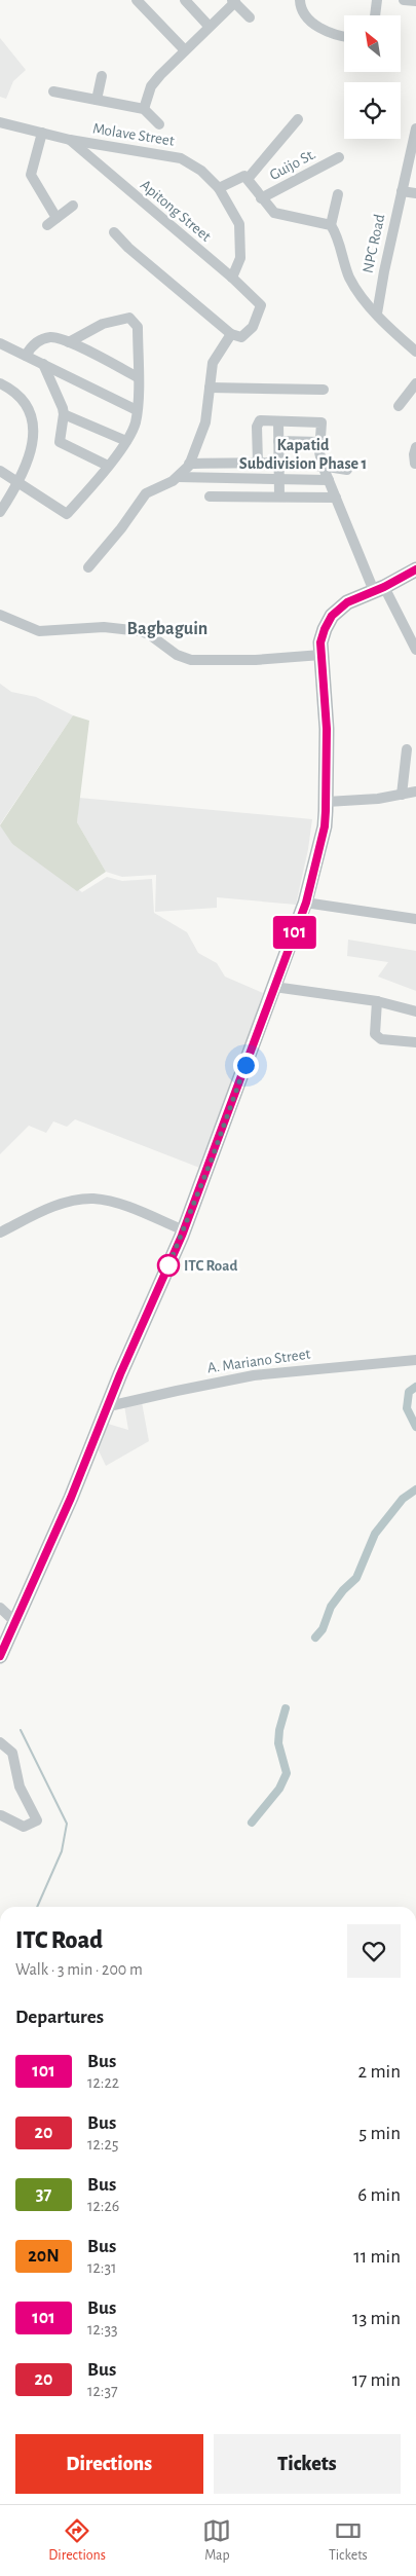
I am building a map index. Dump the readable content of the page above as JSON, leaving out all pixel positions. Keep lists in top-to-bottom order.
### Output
{
  "streets": {
    "street": [
      "Molave Street",
      "Guijo St.",
      "Apitong Street",
      "NPC Road",
      "A. Mariano Street"
    ]
  },
  "crossings": [
    ["Molave Street", "Apitong Street"]
  ],
  "districts": ["Kapatid Subdivision Phase 1", "Bagbaguin"],
  "places": ["ITC Road"],
  "lines": ["bus line 101"],
  "north": "top left",
  "page": {
    "on_map": "101",
    "heading": [
      ["ITC Road", "Walk · 3 min · 200 m"],
      "Departures"
    ],
    "list": [
      {
        "mark": "101",
        "name": "Bus",
        "note": "12:22",
        "value": "2 min"
      },
      {
        "mark": "20",
        "name": "Bus",
        "note": "12:25",
        "value": "5 min"
      },
      {
        "mark": "37",
        "name": "Bus",
        "note": "12:26",
        "value": "6 min"
      },
      {
        "mark": "20N",
        "name": "Bus",
        "note": "12:31",
        "value": "11 min"
      },
      {
        "mark": "101",
        "name": "Bus",
        "note": "12:33",
        "value": "13 min"
      },
      {
        "mark": "20",
        "name": "Bus",
        "note": "12:37",
        "value": "17 min"
      }
    ],
    "buttons": ["Directions", "Tickets"],
    "tabs": ["Directions", "Map", "Tickets"]
  }
}
